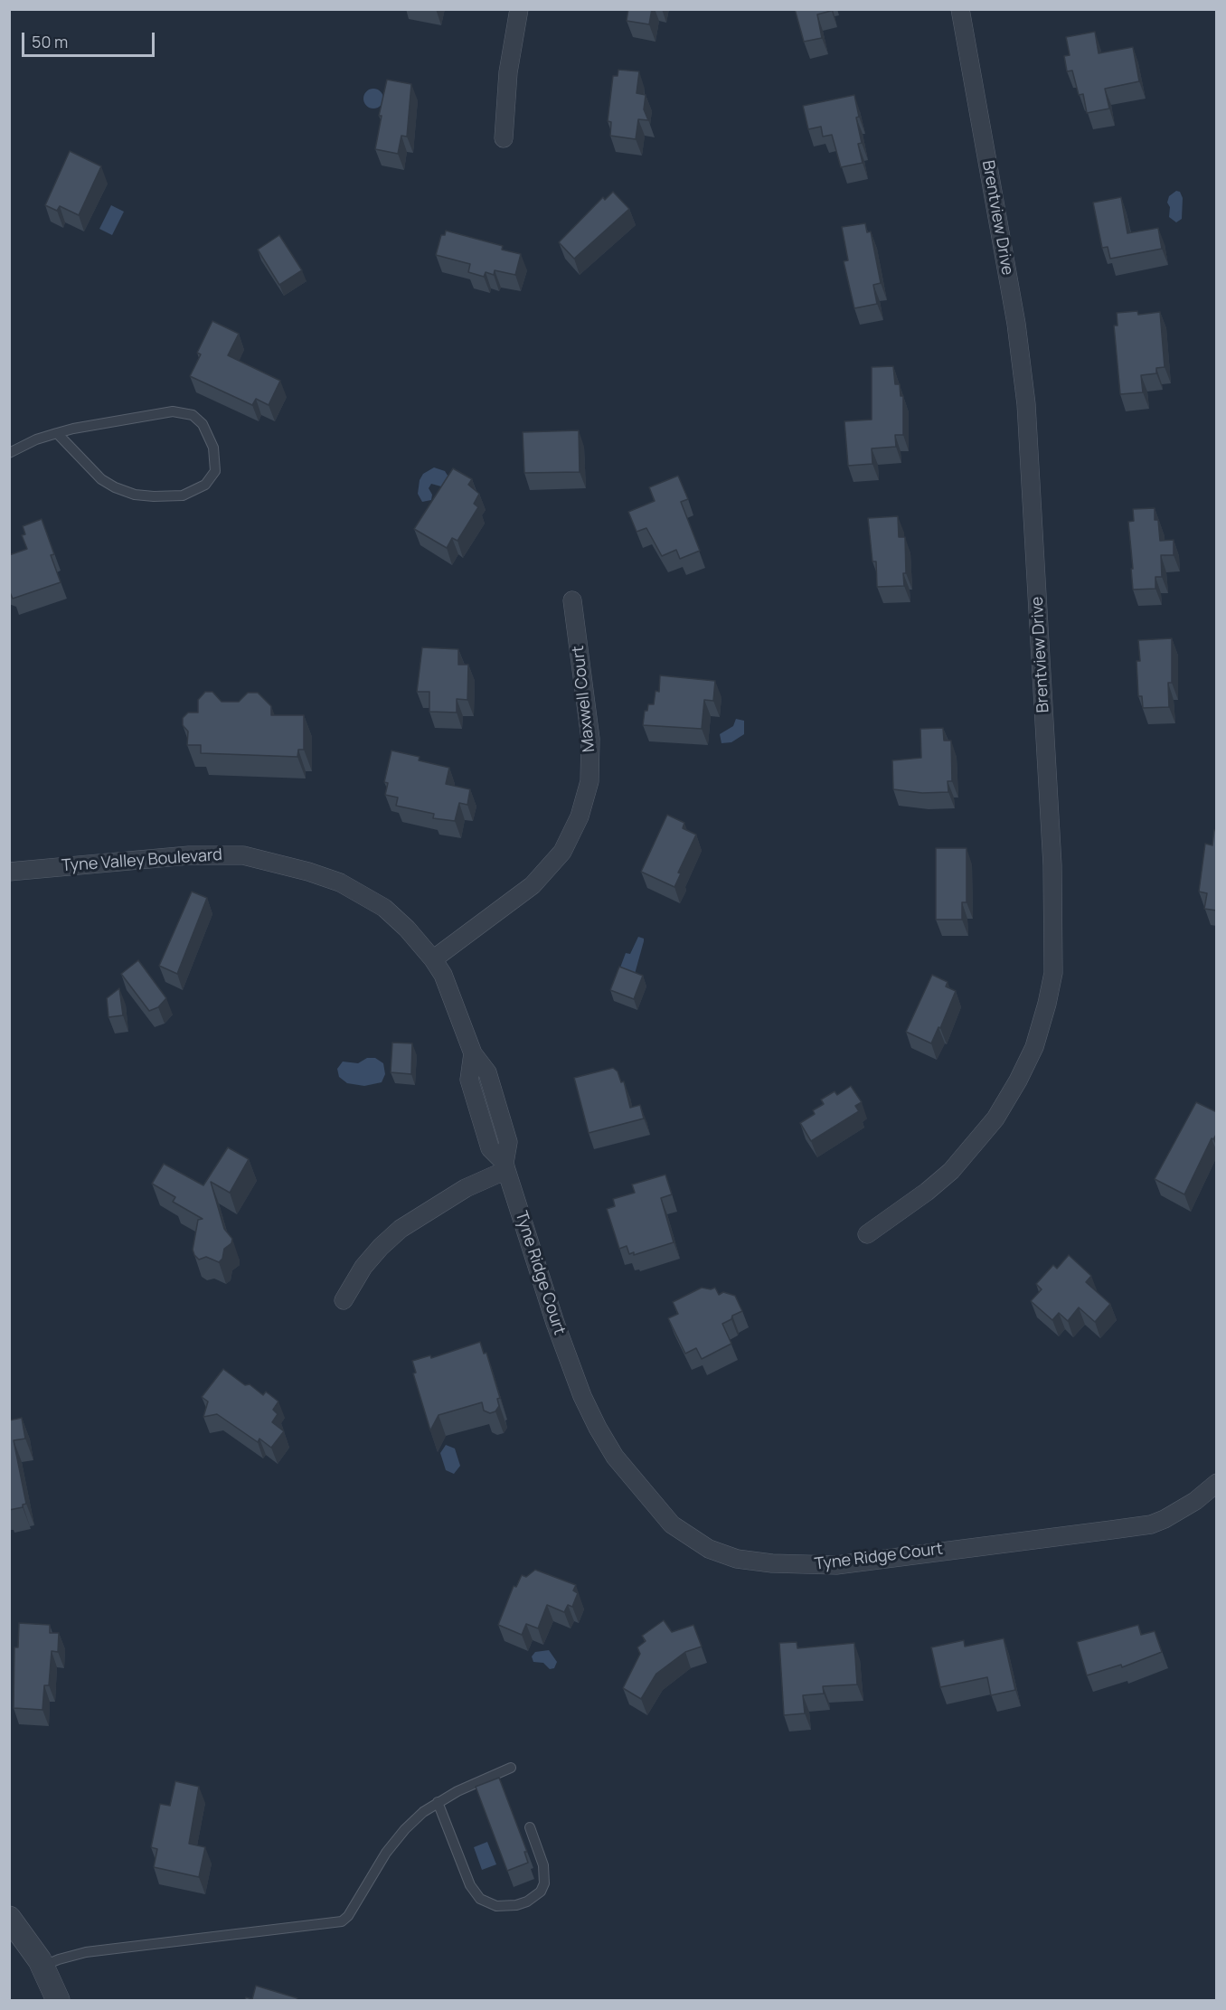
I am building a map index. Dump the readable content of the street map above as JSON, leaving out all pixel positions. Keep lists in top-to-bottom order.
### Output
{
  "streets": {
    "street": [
      "Brentview Drive",
      "Maxwell Court",
      "Tyne Valley Boulevard",
      "Tyne Ridge Court"
    ]
  },
  "crossings": [
    ["Maxwell Court", "Tyne Valley Boulevard"],
    ["Tyne Valley Boulevard", "Tyne Ridge Court"]
  ],
  "scale_bar": "50 m"
}
